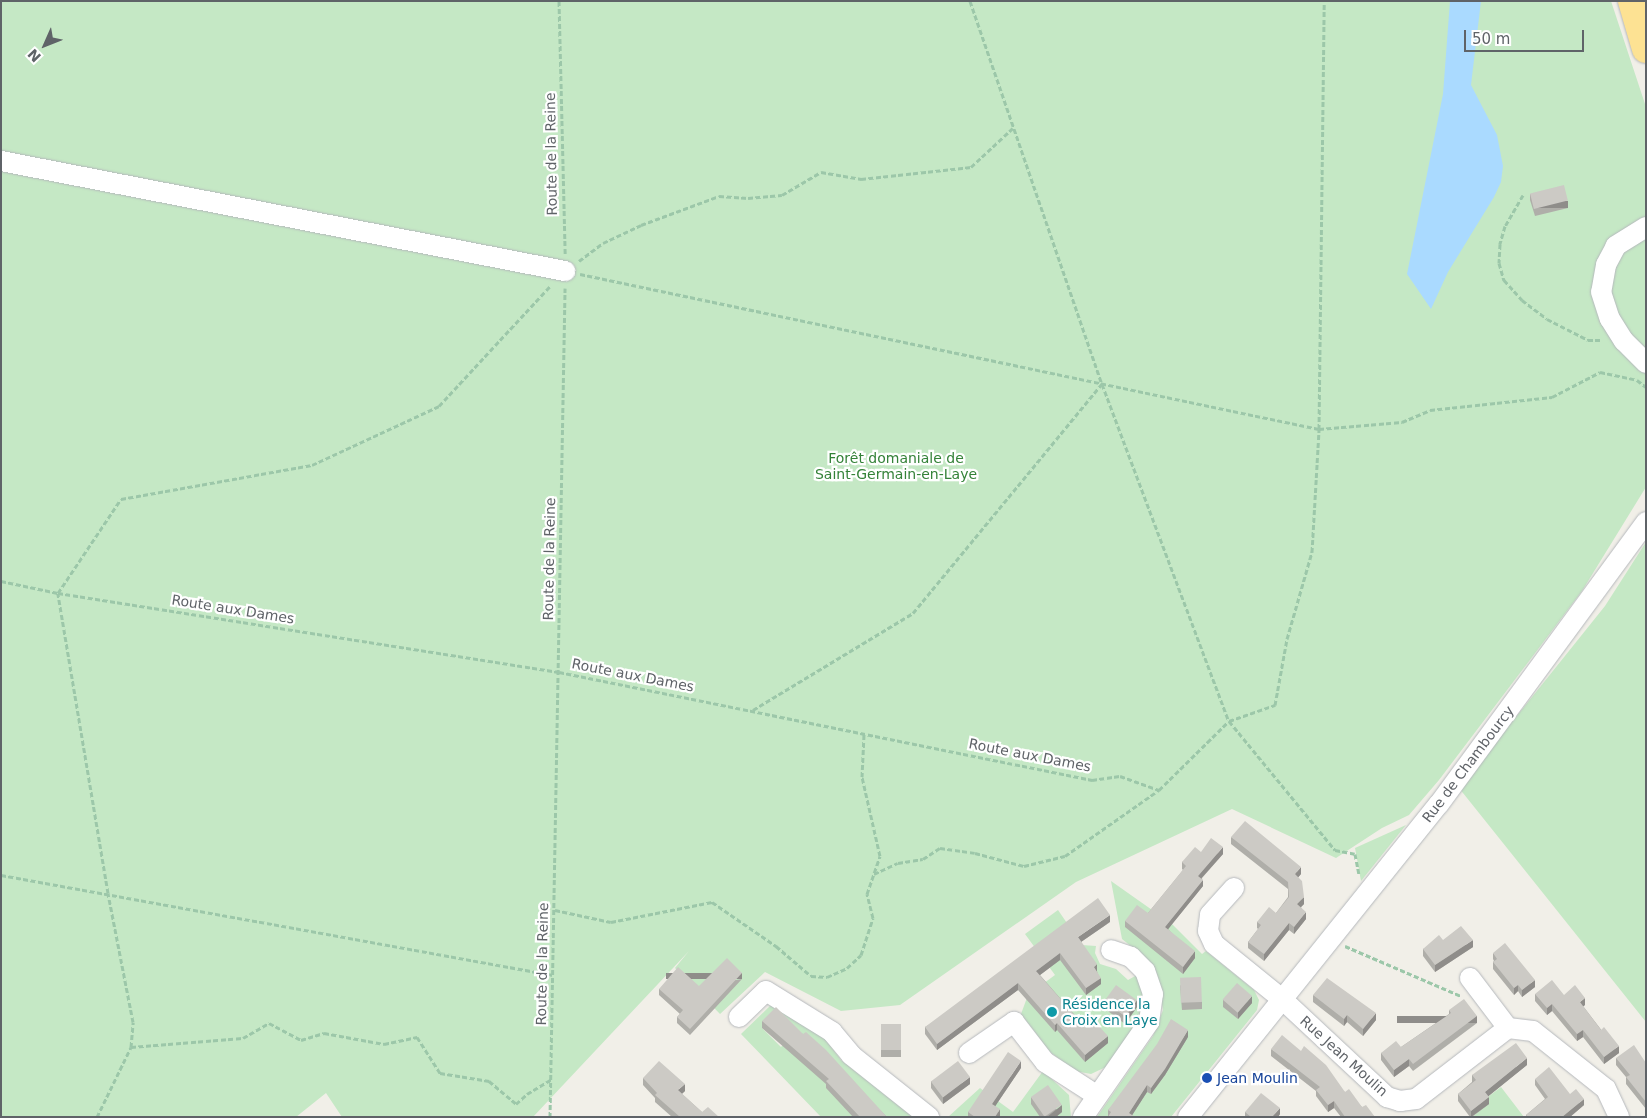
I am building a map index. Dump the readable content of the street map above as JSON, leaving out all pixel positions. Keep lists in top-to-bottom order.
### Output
{
  "streets": {
    "street": ["Rue de Chambourcy", "Rue Jean Moulin"],
    "path": ["Route de la Reine", "Route aux Dames"]
  },
  "crossings": [
    ["Route de la Reine", "Route aux Dames"],
    ["Rue de Chambourcy", "Rue Jean Moulin"]
  ],
  "parks": ["Forêt domaniale de Saint-Germain-en-Laye"],
  "places": ["Résidence la Croix en Laye", "Jean Moulin"],
  "scale_bar": "50 m",
  "north": "bottom left"
}
